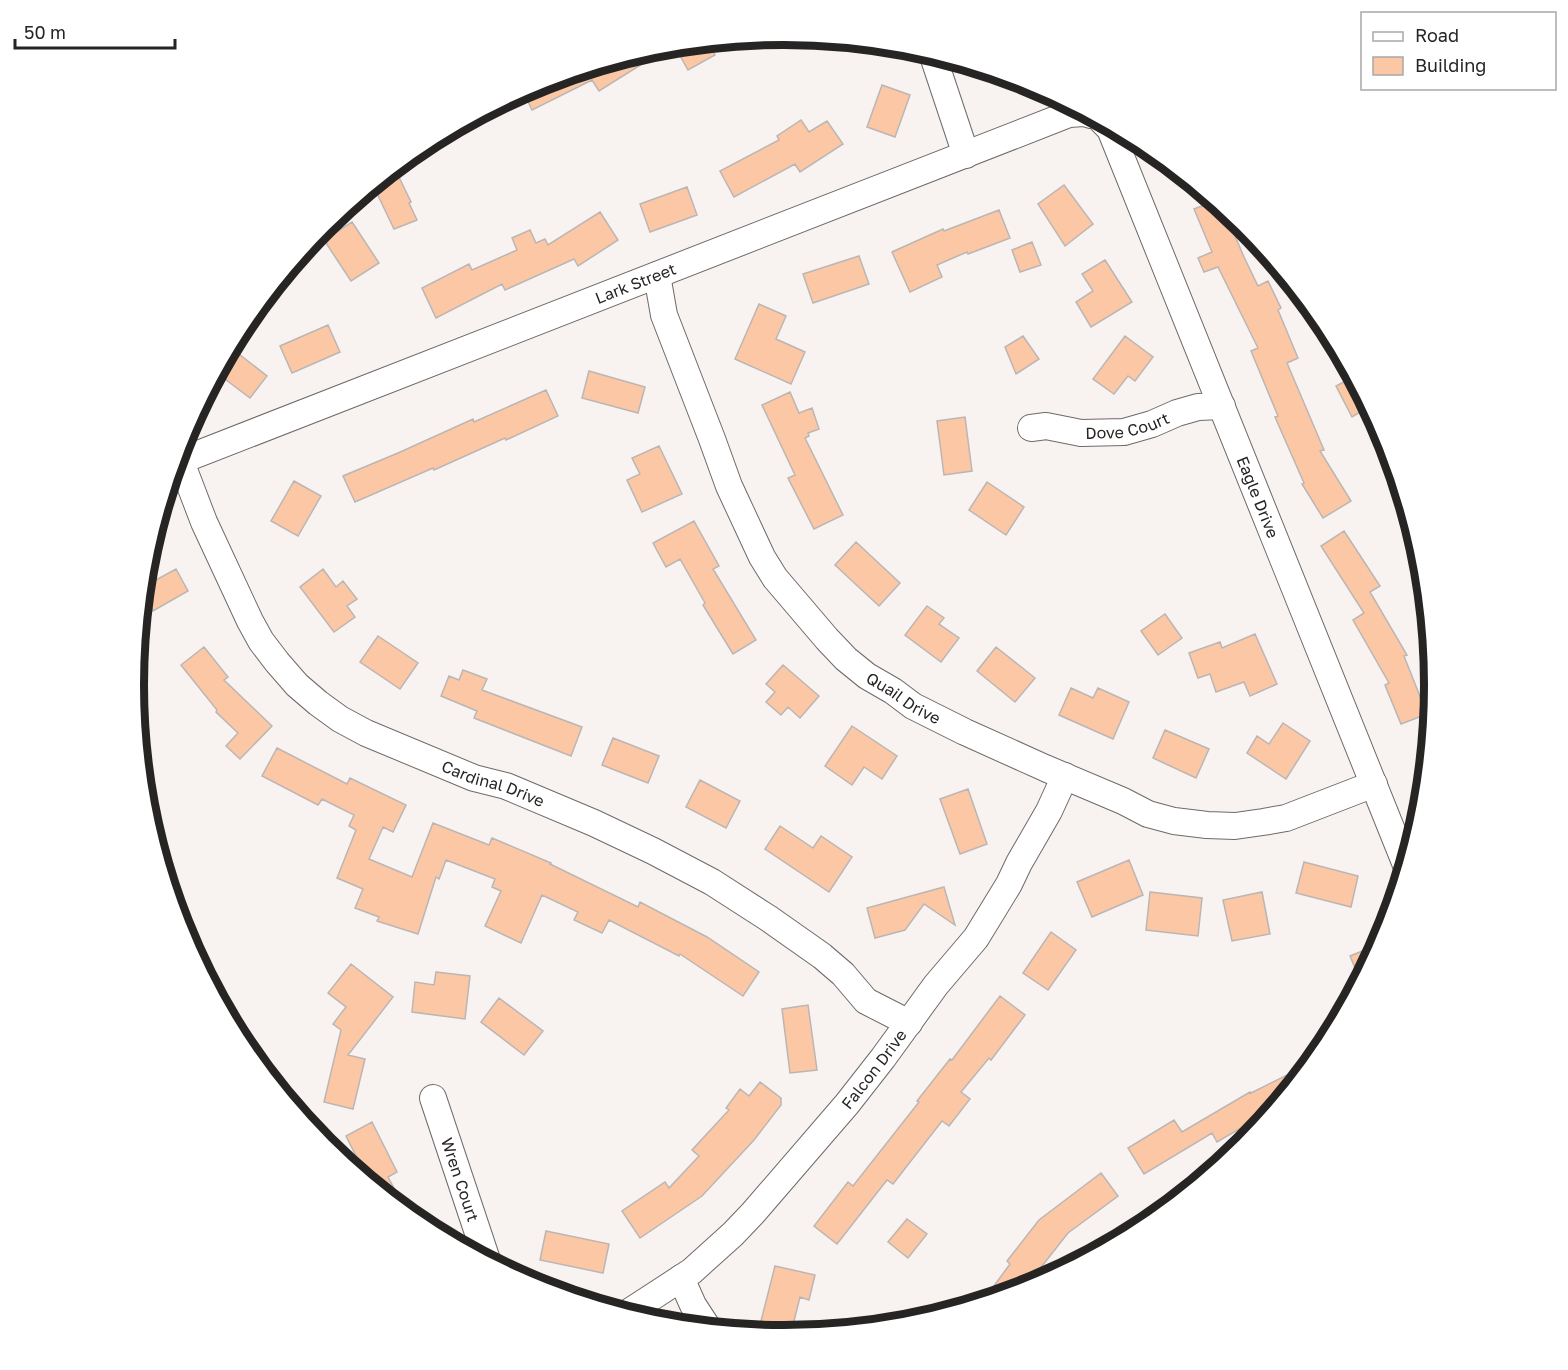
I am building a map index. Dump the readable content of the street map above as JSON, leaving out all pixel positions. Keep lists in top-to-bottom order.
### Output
{
  "streets": {
    "street": [
      "Lark Street",
      "Dove Court",
      "Eagle Drive",
      "Quail Drive",
      "Cardinal Drive",
      "Falcon Drive",
      "Wren Court"
    ]
  },
  "crossings": [
    ["Lark Street", "Quail Drive"],
    ["Dove Court", "Eagle Drive"],
    ["Eagle Drive", "Quail Drive"],
    ["Quail Drive", "Falcon Drive"],
    ["Cardinal Drive", "Falcon Drive"]
  ],
  "legend": ["Road", "Building"],
  "scale_bar": "50 m"
}
